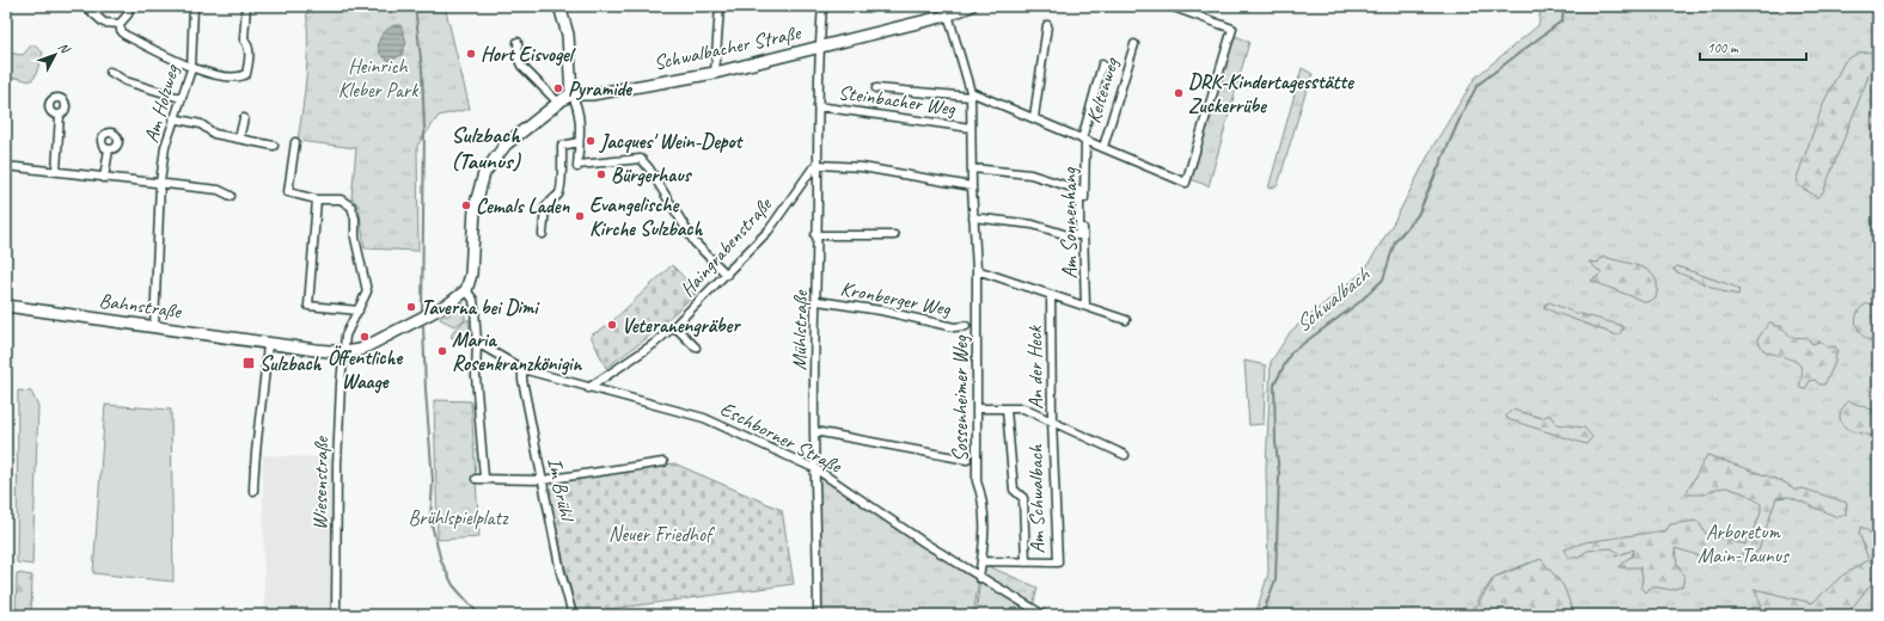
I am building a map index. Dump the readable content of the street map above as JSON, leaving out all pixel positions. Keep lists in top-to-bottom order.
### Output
{
  "streets": {
    "street": [
      "Schwalbacher Straße",
      "Keltenweg",
      "Steinbacher Weg",
      "Am Holzweg",
      "Am Sonnenhang",
      "Haingrabenstraße",
      "Kronberger Weg",
      "Bahnstraße",
      "Mühlstraße",
      "An der Heck",
      "Sossenheimer Weg",
      "Eschborner Straße",
      "Wiesenstraße",
      "Im Brühl",
      "Am Schwalbach"
    ]
  },
  "crossings": [
    ["Schwalbacher Straße", "Mühlstraße"],
    ["Schwalbacher Straße", "Sossenheimer Weg"],
    ["Keltenweg", "Am Sonnenhang"],
    ["Keltenweg", "Sossenheimer Weg"],
    ["Steinbacher Weg", "Mühlstraße"],
    ["Steinbacher Weg", "Sossenheimer Weg"],
    ["Am Holzweg", "Bahnstraße"],
    ["Haingrabenstraße", "Mühlstraße"],
    ["Haingrabenstraße", "Eschborner Straße"],
    ["Kronberger Weg", "Mühlstraße"],
    ["Bahnstraße", "Wiesenstraße"],
    ["Mühlstraße", "Eschborner Straße"],
    ["An der Heck", "Sossenheimer Weg"],
    ["An der Heck", "Am Schwalbach"],
    ["Sossenheimer Weg", "Eschborner Straße"],
    ["Sossenheimer Weg", "Am Schwalbach"],
    ["Eschborner Straße", "Im Brühl"]
  ],
  "districts": ["Sulzbach (Taunus)"],
  "water": ["Schwalbach"],
  "parks": [
    "Heinrich Kleber Park",
    "Brühlspielplatz",
    "Arboretum Main-Taunus",
    "Neuer Friedhof"
  ],
  "places": {
    "other": [
      "Hort Eisvogel",
      "Pyramide",
      "DRK-Kindertagesstätte Zuckerrübe",
      "Jacques' Wein-Depot",
      "Bürgerhaus",
      "Cemals Laden",
      "Evangelische Kirche Sulzbach",
      "Taverna bei Dimi",
      "Veteranengräber",
      "Öffentliche Waage",
      "Maria Rosenkranzkönigin"
    ],
    "transit": ["Sulzbach"]
  },
  "scale_bar": "100 m",
  "north": "top right"
}
